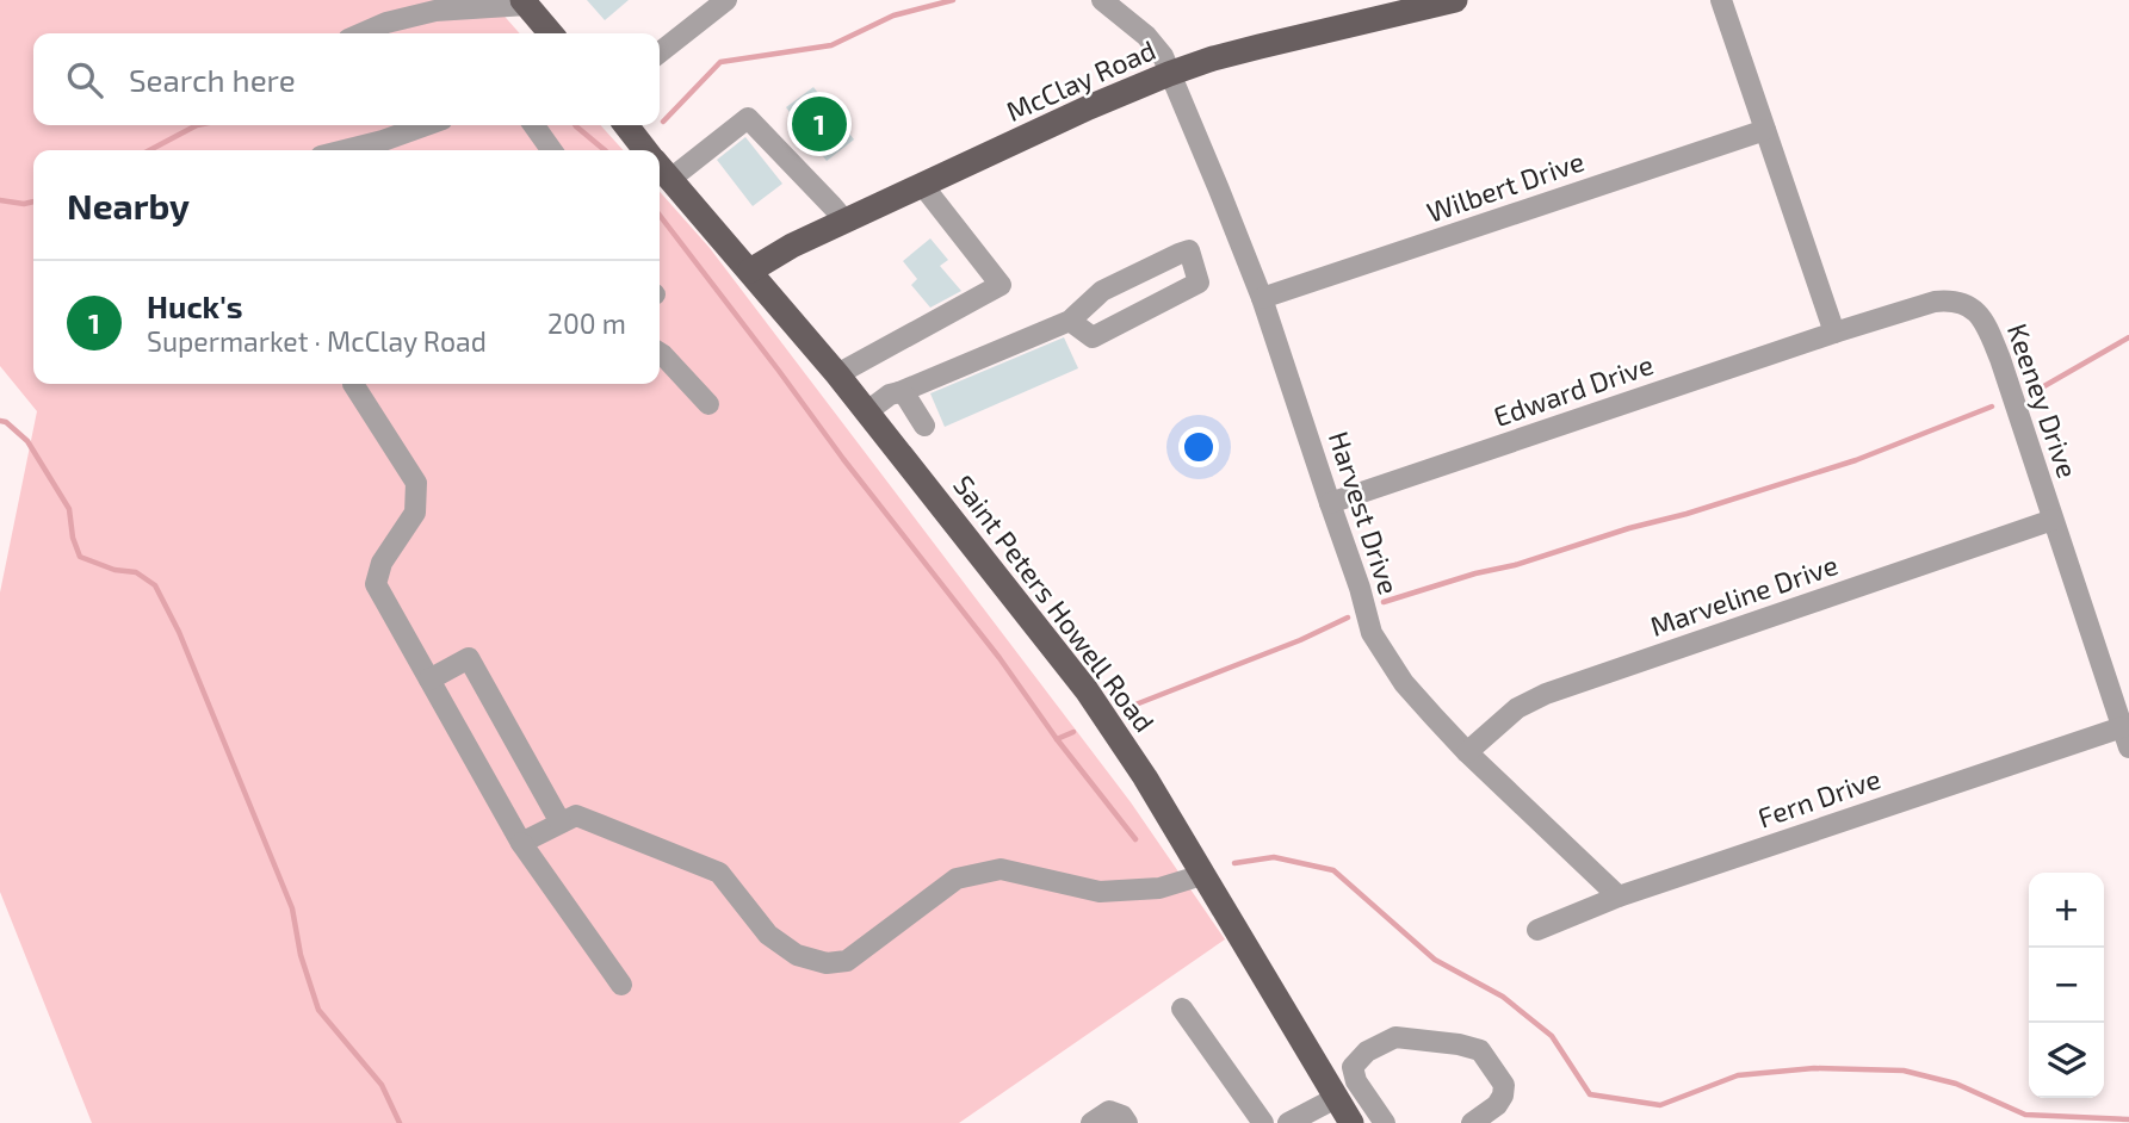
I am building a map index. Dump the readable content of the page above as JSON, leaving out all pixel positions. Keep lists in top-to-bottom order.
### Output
{
  "streets": {
    "main road": ["McClay Road", "Saint Peters Howell Road"],
    "street": [
      "Wilbert Drive",
      "Edward Drive",
      "Keeney Drive",
      "Harvest Drive",
      "Marveline Drive",
      "Fern Drive"
    ]
  },
  "crossings": [
    ["McClay Road", "Harvest Drive"],
    ["McClay Road", "Saint Peters Howell Road"],
    ["Wilbert Drive", "Harvest Drive"],
    ["Edward Drive", "Keeney Drive"],
    ["Edward Drive", "Harvest Drive"],
    ["Keeney Drive", "Marveline Drive"],
    ["Keeney Drive", "Fern Drive"],
    ["Harvest Drive", "Marveline Drive"],
    ["Harvest Drive", "Fern Drive"]
  ],
  "page": {
    "search": "Search here",
    "pins": "1",
    "heading": "Nearby",
    "list": [
      {
        "mark": "1",
        "name": "Huck's",
        "note": "Supermarket · McClay Road",
        "value": "200 m"
      }
    ],
    "map_buttons": ["+", "−"]
  }
}
